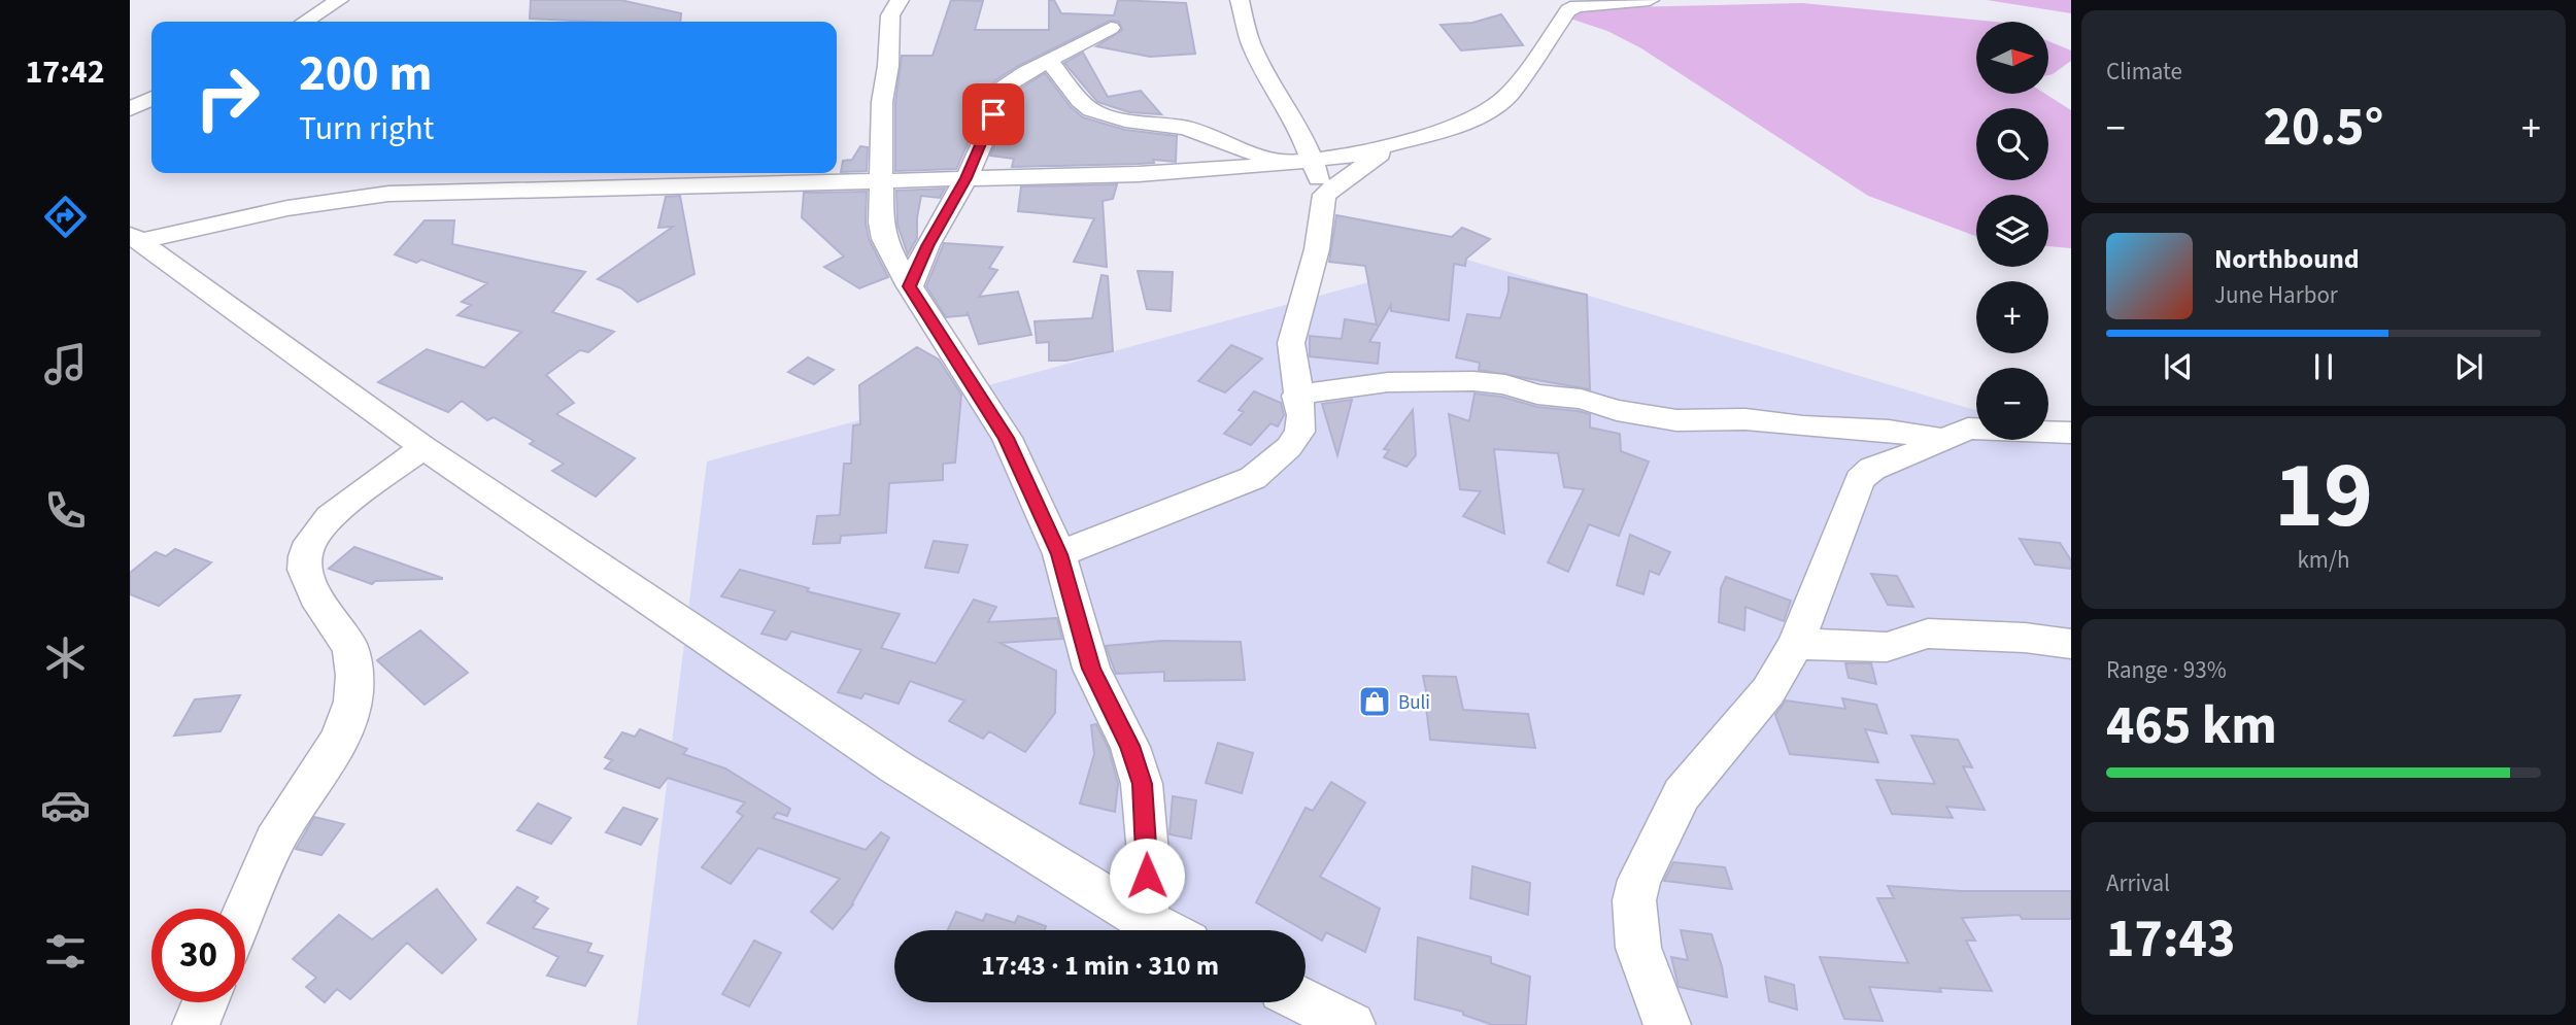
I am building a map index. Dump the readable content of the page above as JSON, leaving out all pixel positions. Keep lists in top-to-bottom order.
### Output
{
  "places": {
    "shop": ["Buli"]
  },
  "north": "right",
  "page": {
    "tabs": "17:42",
    "tile": [
      "Climate",
      ["19", "km/h"],
      ["Range · 93%", "465 km"],
      ["Arrival", "17:43"]
    ],
    "map_buttons": ["+", "−"],
    "turn": ["200 m", "Turn right"],
    "heat": ["−", "20.5°", "+"],
    "song": ["Northbound", "June Harbor"],
    "limit": "30",
    "trip": "17:43 · 1 min · 310 m"
  }
}
